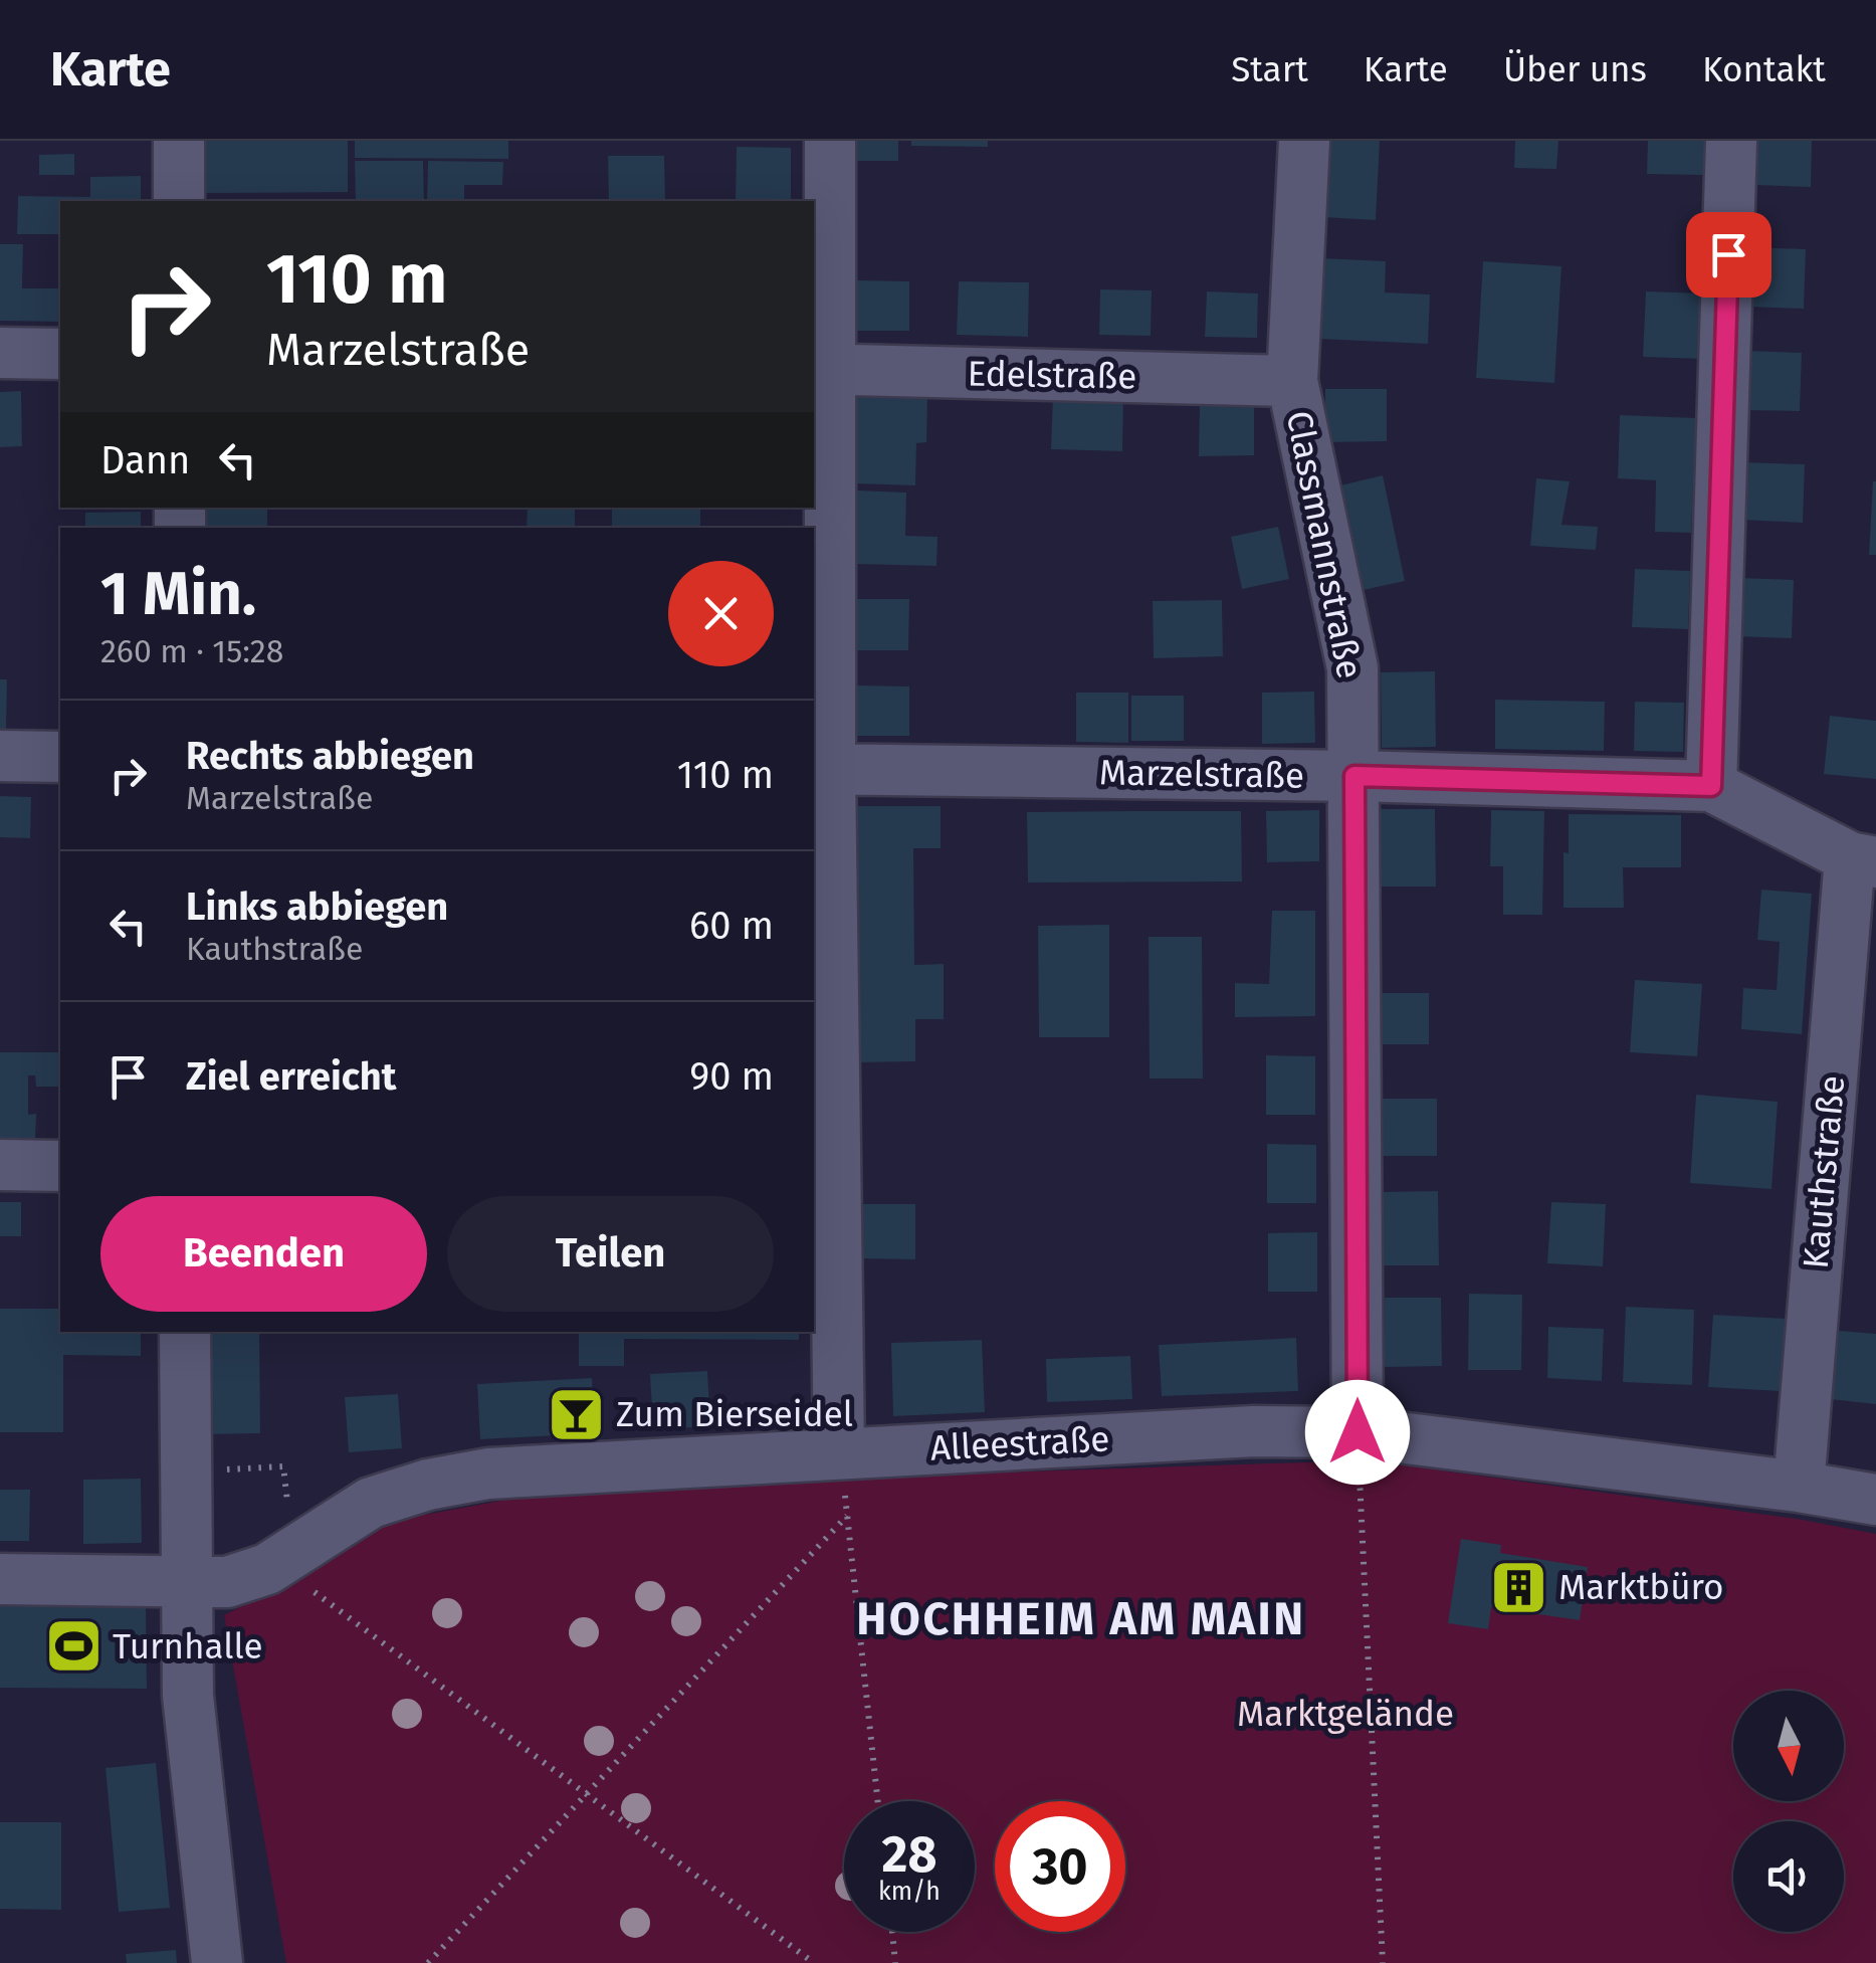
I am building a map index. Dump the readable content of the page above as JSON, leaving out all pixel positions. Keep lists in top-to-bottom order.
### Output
{
  "streets": {
    "street": [
      "Edelstraße",
      "Classmannstraße",
      "Marzelstraße",
      "Kauthstraße",
      "Alleestraße"
    ]
  },
  "crossings": [
    ["Edelstraße", "Classmannstraße"],
    ["Classmannstraße", "Marzelstraße"],
    ["Classmannstraße", "Alleestraße"],
    ["Marzelstraße", "Kauthstraße"],
    ["Kauthstraße", "Alleestraße"]
  ],
  "districts": ["HOCHHEIM AM MAIN"],
  "parks": ["Marktgelände"],
  "places": {
    "bar": ["Zum Bierseidel"],
    "building": ["Marktbüro"],
    "sports": ["Turnhalle"]
  },
  "north": "bottom",
  "page": {
    "header": "Karte",
    "nav": [
      "Start",
      "Karte",
      "Über uns",
      "Kontakt"
    ],
    "turn": ["110 m", "Marzelstraße"],
    "then": "Dann",
    "heading": ["1 Min.", "260 m · 15:28"],
    "list": [
      {
        "name": "Rechts abbiegen",
        "note": "Marzelstraße",
        "value": "110 m"
      },
      {
        "name": "Links abbiegen",
        "note": "Kauthstraße",
        "value": "60 m"
      },
      {
        "name": "Ziel erreicht",
        "value": "90 m"
      }
    ],
    "buttons": ["Beenden", "Teilen"],
    "speed": "28 km/h",
    "limit": "30"
  }
}
